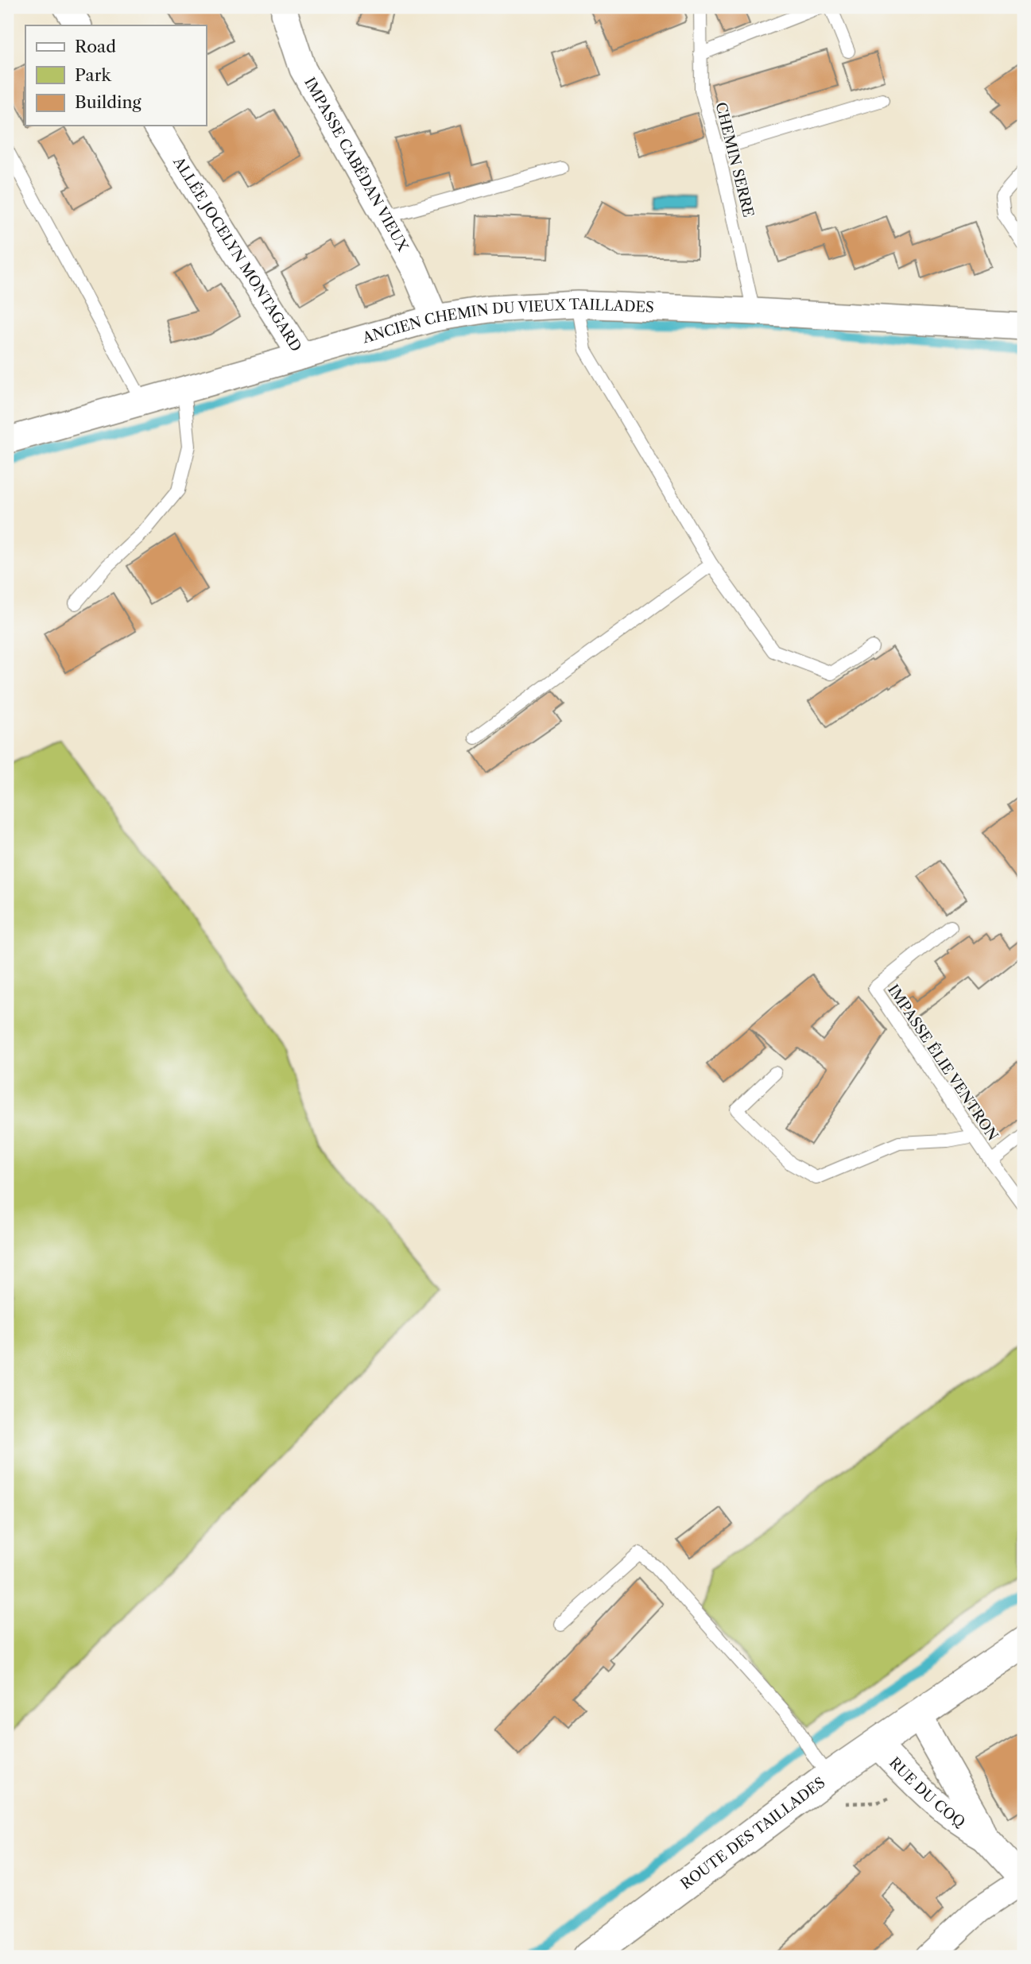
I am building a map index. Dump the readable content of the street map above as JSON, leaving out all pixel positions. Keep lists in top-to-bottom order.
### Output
{
  "streets": {
    "street": [
      "IMPASSE CABÉDAN VIEUX",
      "ALLÉE JOCELYN MONTAGARD",
      "ANCIEN CHEMIN DU VIEUX TAILLADES",
      "RUE DU COQ",
      "ROUTE DES TAILLADES"
    ],
    "lane": ["CHEMIN SERRE", "IMPASSE ÉLIE VENTRON"]
  },
  "crossings": [
    ["CHEMIN SERRE", "ANCIEN CHEMIN DU VIEUX TAILLADES"],
    ["IMPASSE CABÉDAN VIEUX", "ANCIEN CHEMIN DU VIEUX TAILLADES"],
    ["ALLÉE JOCELYN MONTAGARD", "ANCIEN CHEMIN DU VIEUX TAILLADES"],
    ["RUE DU COQ", "ROUTE DES TAILLADES"]
  ],
  "legend": ["Road", "Park", "Building"]
}
